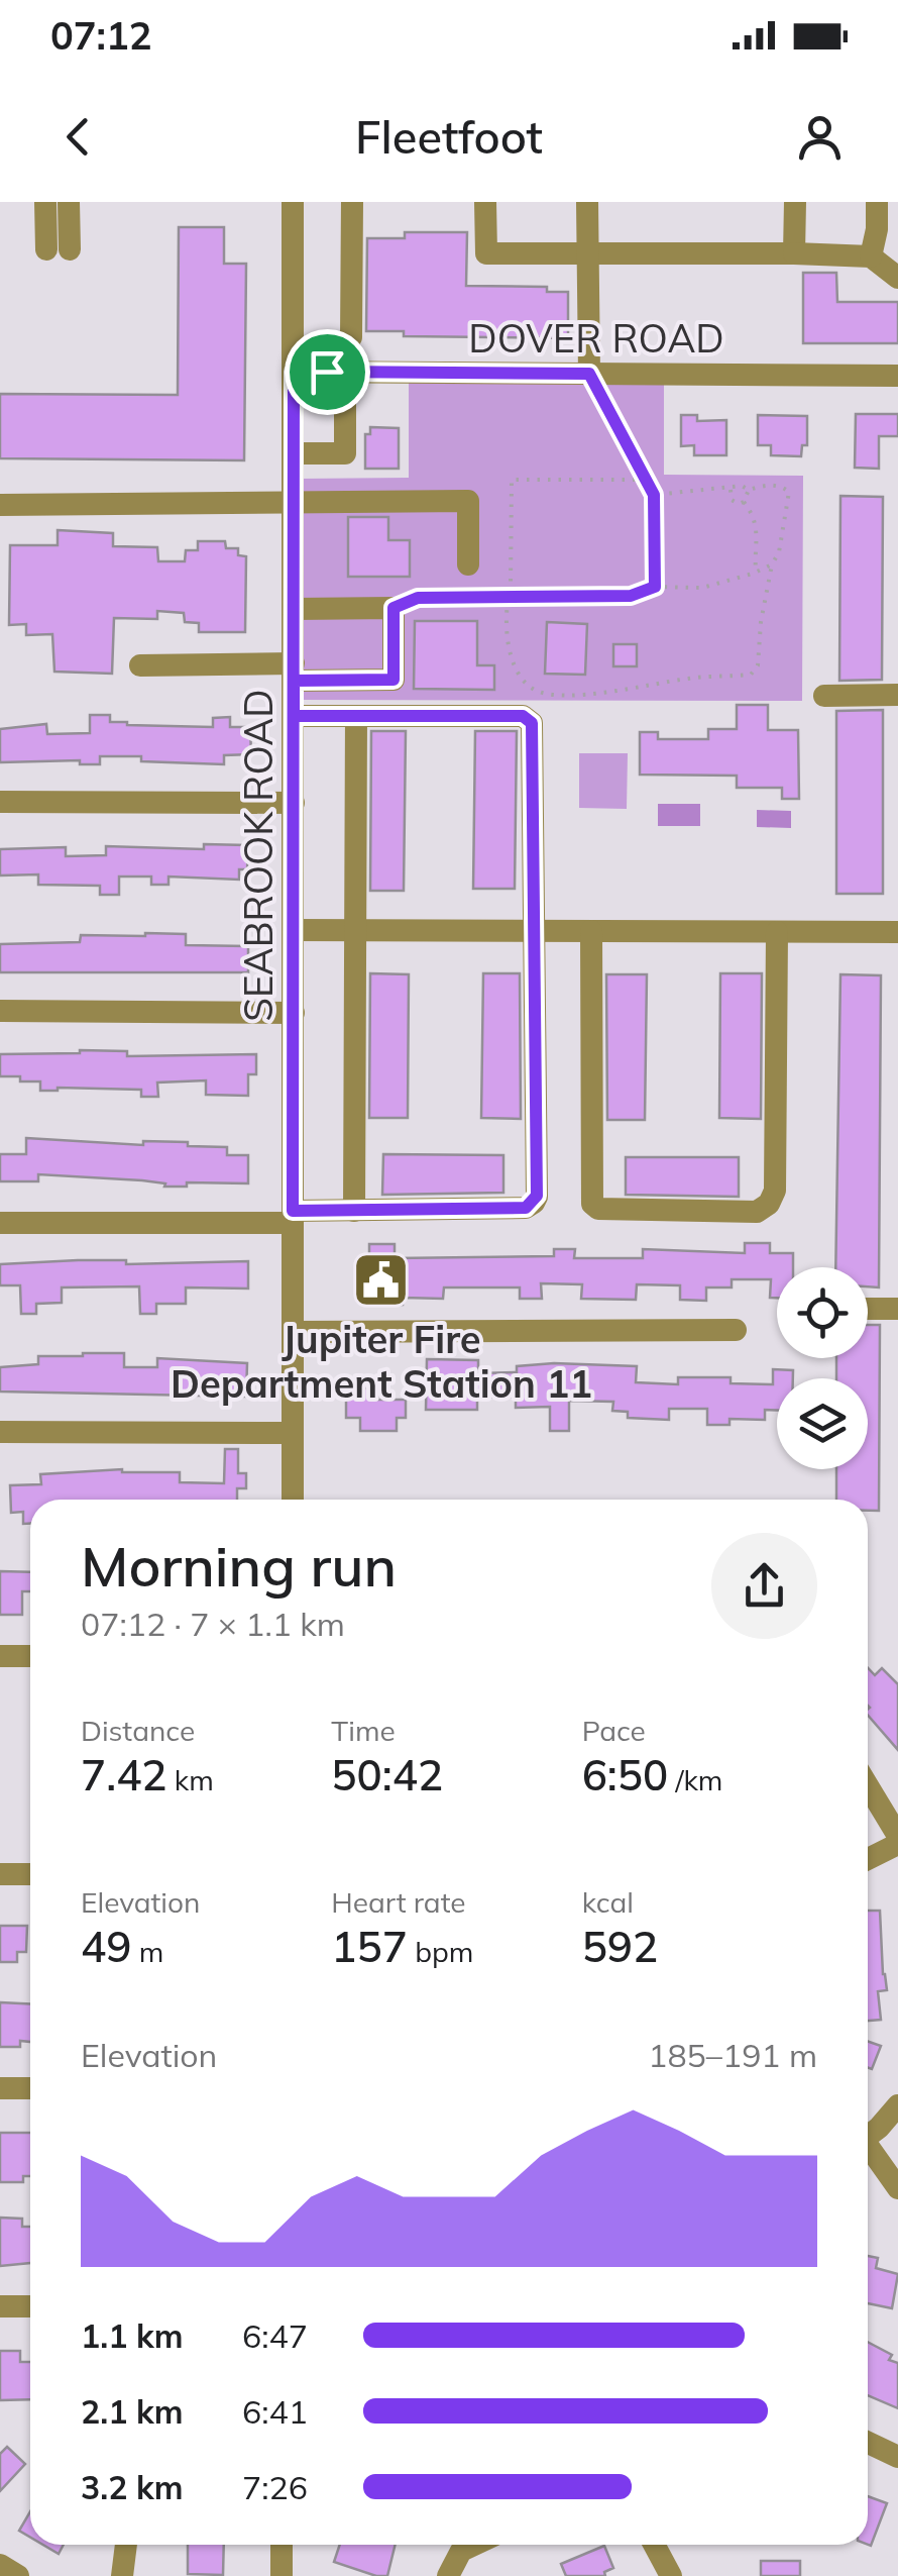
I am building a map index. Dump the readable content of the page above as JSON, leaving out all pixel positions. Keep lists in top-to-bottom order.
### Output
{
  "streets": {
    "street": ["DOVER ROAD", "SEABROOK ROAD"]
  },
  "crossings": [
    ["DOVER ROAD", "SEABROOK ROAD"]
  ],
  "places": {
    "public building": ["Jupiter Fire Department Station 11"]
  },
  "page": {
    "status": "07:12",
    "header": "Fleetfoot",
    "heading": ["Morning run", "07:12 · 7 × 1.1 km"],
    "stats": [
      ["Distance", "7.42 km"],
      ["Time", "50:42"],
      ["Pace", "6:50 /km"],
      ["Elevation", "49 m"],
      ["Heart rate", "157 bpm"],
      ["kcal", "592"]
    ],
    "chart": ["Elevation", "185–191 m"],
    "list": [
      {
        "name": "1.1 km",
        "note": "6:47"
      },
      {
        "name": "2.1 km",
        "note": "6:41"
      },
      {
        "name": "3.2 km",
        "note": "7:26"
      }
    ]
  }
}
